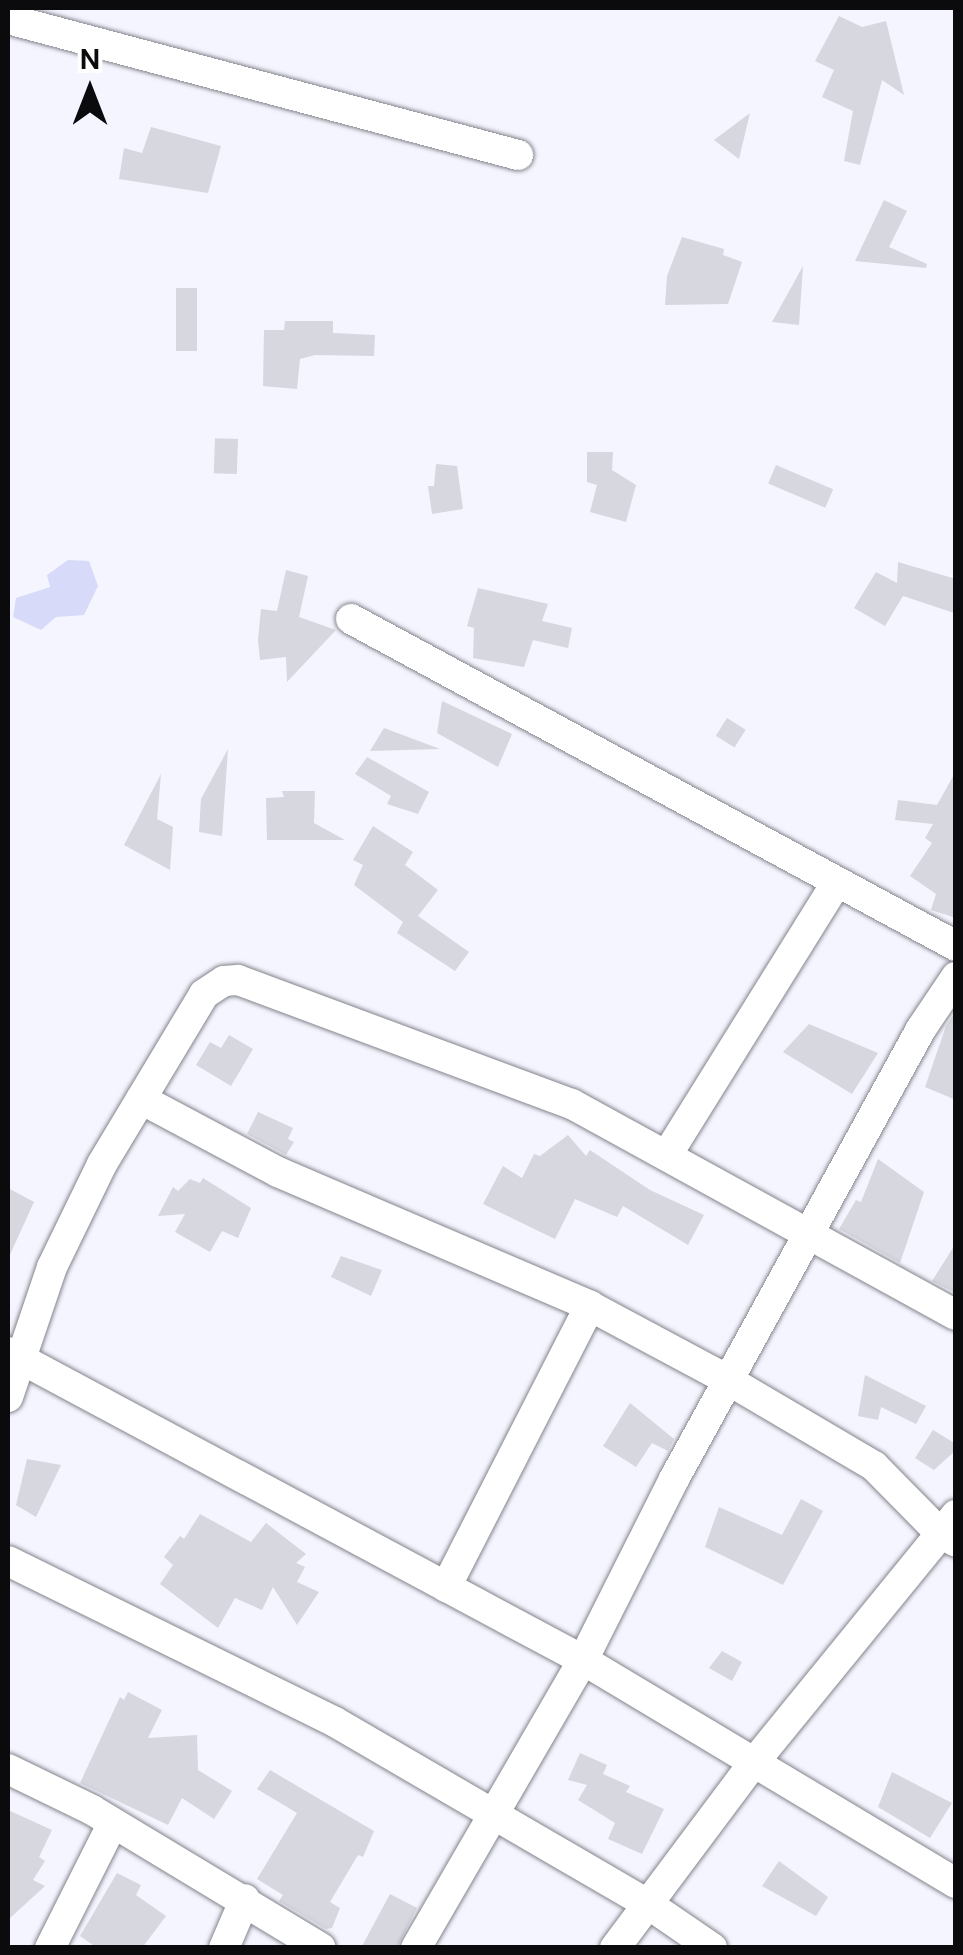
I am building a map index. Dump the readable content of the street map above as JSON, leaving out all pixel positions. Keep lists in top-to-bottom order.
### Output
{
  "north": "top"
}
